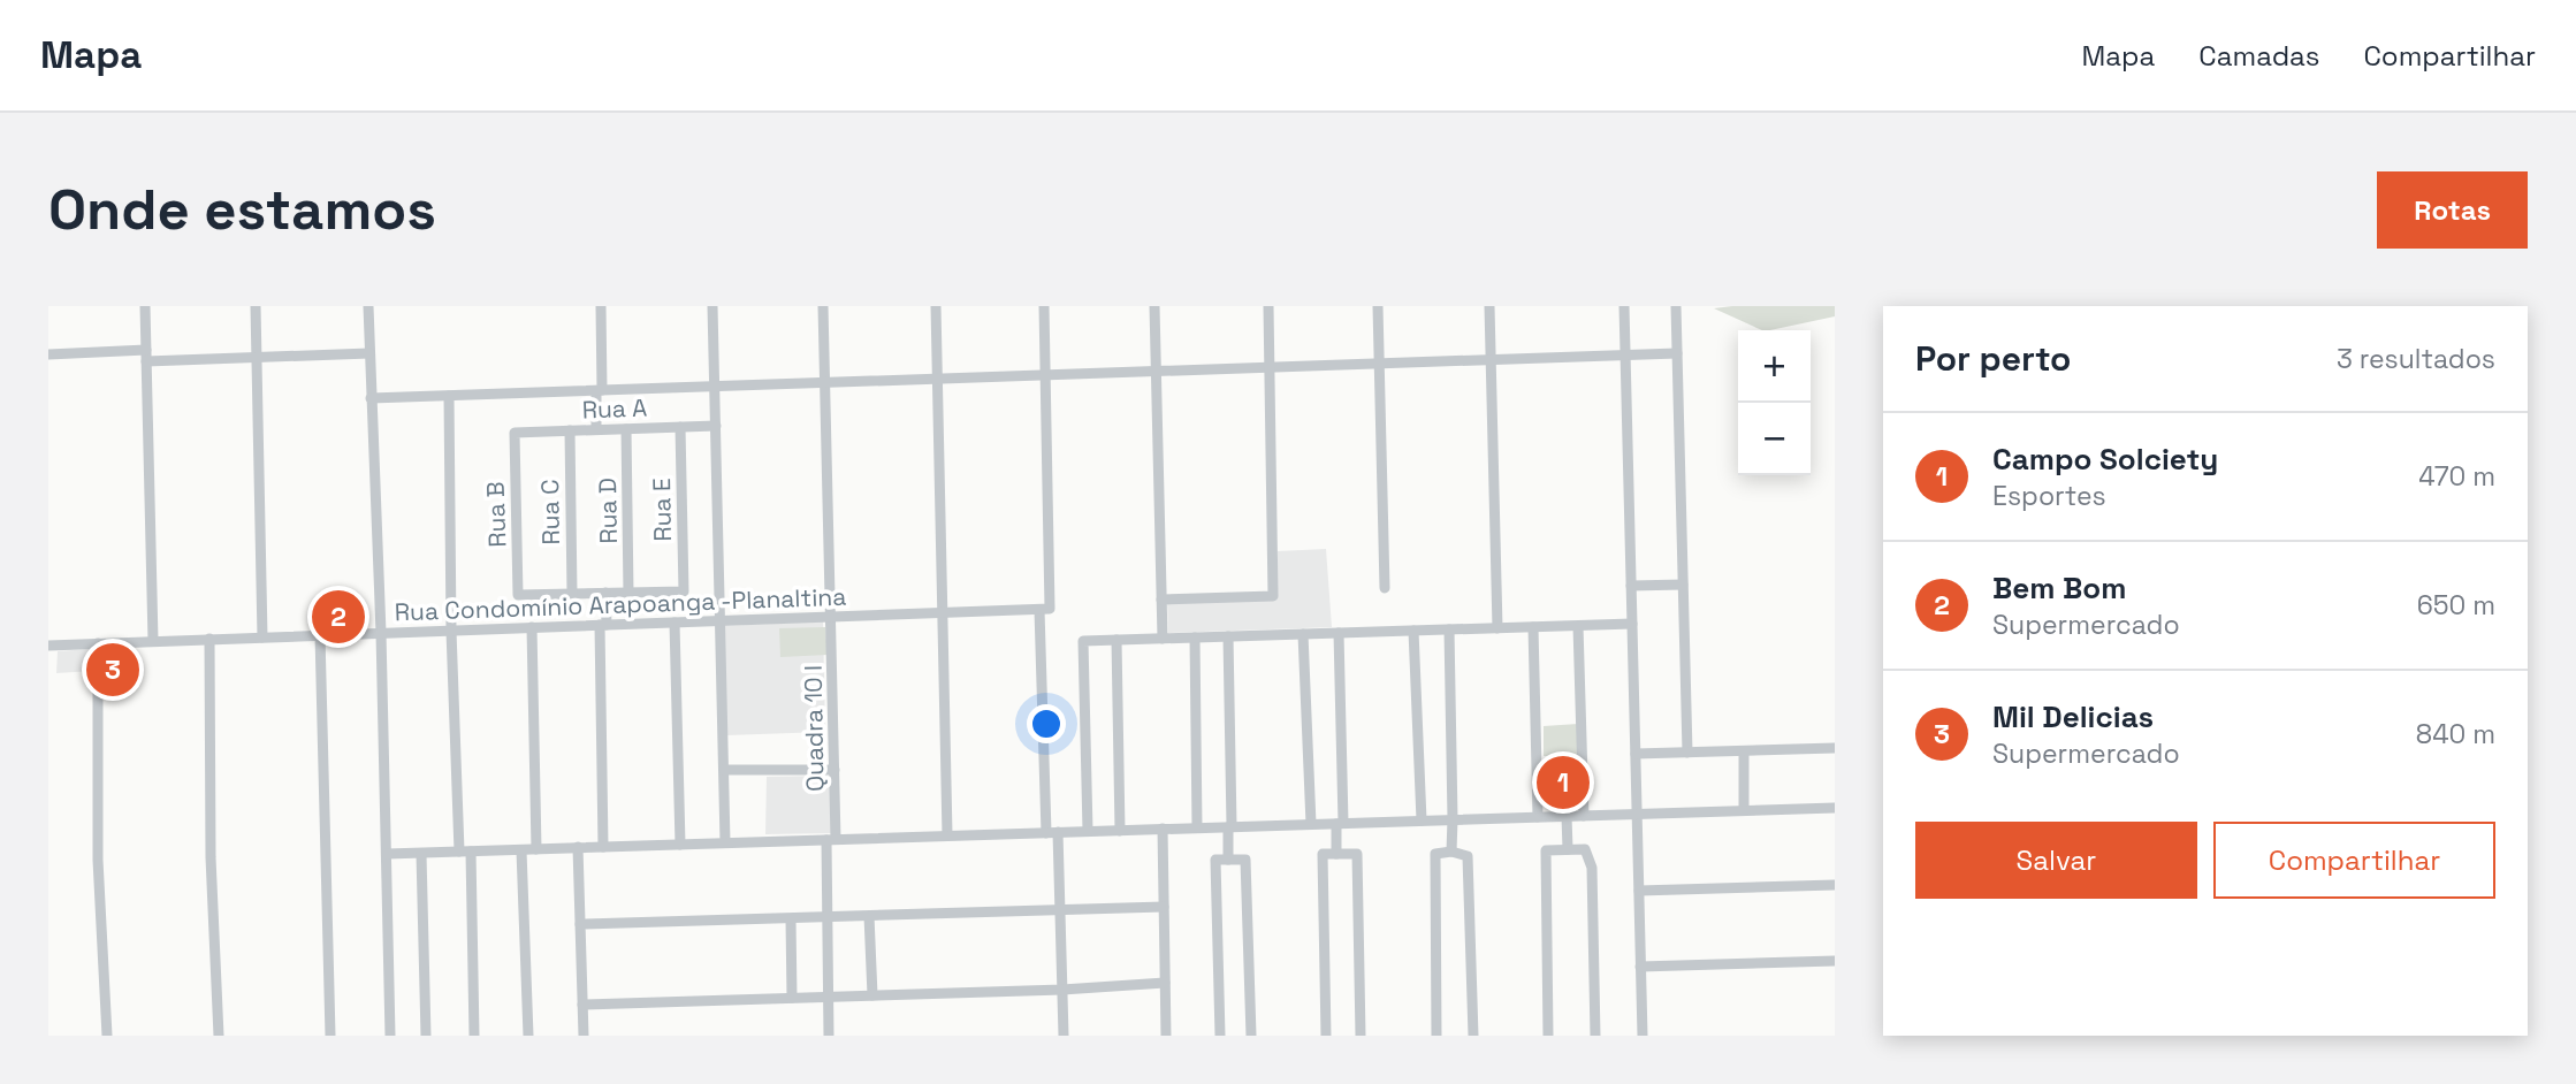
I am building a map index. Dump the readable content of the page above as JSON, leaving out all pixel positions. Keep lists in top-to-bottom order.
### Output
{
  "streets": {
    "street": [
      "Rua A",
      "Rua E",
      "Rua D",
      "Rua C",
      "Rua B",
      "Rua Condomínio Arapoanga -Planaltina",
      "Quadra 10 I"
    ]
  },
  "crossings": [
    ["Rua A", "Rua E"],
    ["Rua A", "Rua D"],
    ["Rua A", "Rua C"],
    ["Rua A", "Rua B"],
    ["Rua E", "Rua D"],
    ["Rua C", "Rua B"],
    ["Rua Condomínio Arapoanga -Planaltina", "Quadra 10 I"]
  ],
  "page": {
    "header": "Mapa",
    "nav": ["Mapa", "Camadas", "Compartilhar"],
    "buttons": [
      "Rotas",
      ["Salvar", "Compartilhar"]
    ],
    "title": "Onde estamos",
    "heading": ["Por perto", "3 resultados"],
    "map_buttons": ["+", "−"],
    "list": [
      {
        "mark": "1",
        "name": "Campo Solciety",
        "note": "Esportes",
        "value": "470 m"
      },
      {
        "mark": "2",
        "name": "Bem Bom",
        "note": "Supermercado",
        "value": "650 m"
      },
      {
        "mark": "3",
        "name": "Mil Delicias",
        "note": "Supermercado",
        "value": "840 m"
      }
    ],
    "pins": ["2", "3", "1"]
  }
}
